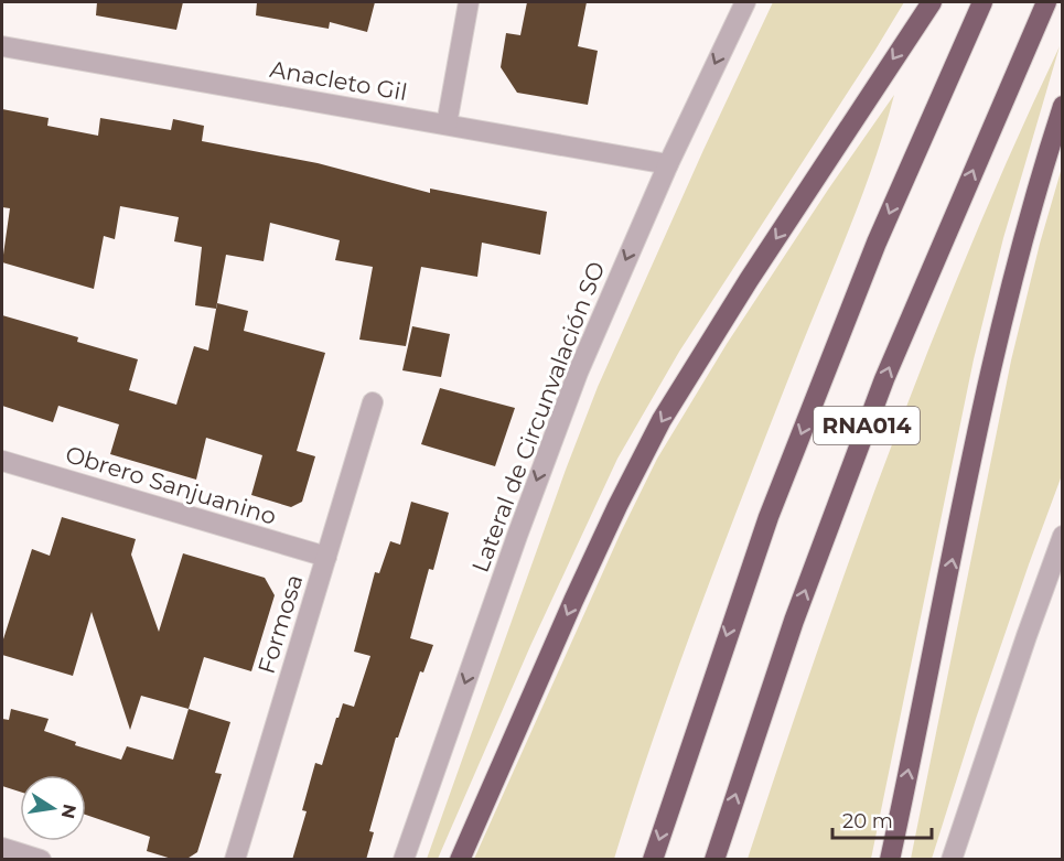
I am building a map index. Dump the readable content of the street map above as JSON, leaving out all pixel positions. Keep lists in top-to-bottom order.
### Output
{
  "streets": {
    "highway": ["RNA014"],
    "street": [
      "Anacleto Gil",
      "Lateral de Circunvalación SO",
      "Obrero Sanjuanino",
      "Formosa"
    ]
  },
  "crossings": [
    ["Anacleto Gil", "Lateral de Circunvalación SO"],
    ["Obrero Sanjuanino", "Formosa"]
  ],
  "one_way": ["Lateral de Circunvalación SO"],
  "scale_bar": "20 m",
  "north": "right"
}
